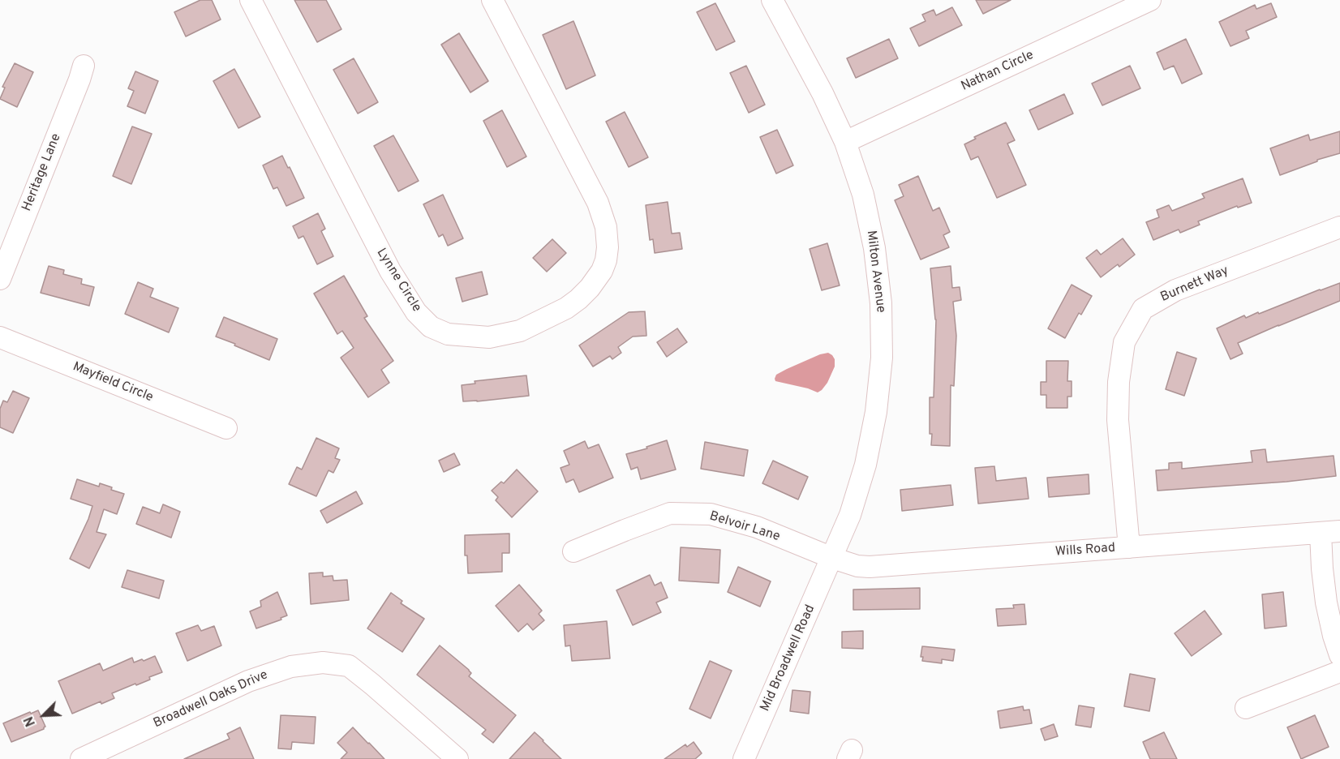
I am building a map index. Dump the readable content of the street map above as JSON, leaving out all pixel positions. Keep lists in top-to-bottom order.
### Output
{
  "streets": {
    "street": [
      "Nathan Circle",
      "Heritage Lane",
      "Milton Avenue",
      "Lynne Circle",
      "Burnett Way",
      "Mayfield Circle",
      "Belvoir Lane",
      "Wills Road",
      "Mid Broadwell Road",
      "Broadwell Oaks Drive"
    ]
  },
  "crossings": [
    ["Nathan Circle", "Milton Avenue"],
    ["Milton Avenue", "Belvoir Lane"],
    ["Milton Avenue", "Wills Road"],
    ["Milton Avenue", "Mid Broadwell Road"],
    ["Burnett Way", "Wills Road"],
    ["Belvoir Lane", "Wills Road"],
    ["Belvoir Lane", "Mid Broadwell Road"],
    ["Wills Road", "Mid Broadwell Road"]
  ],
  "north": "bottom left"
}
